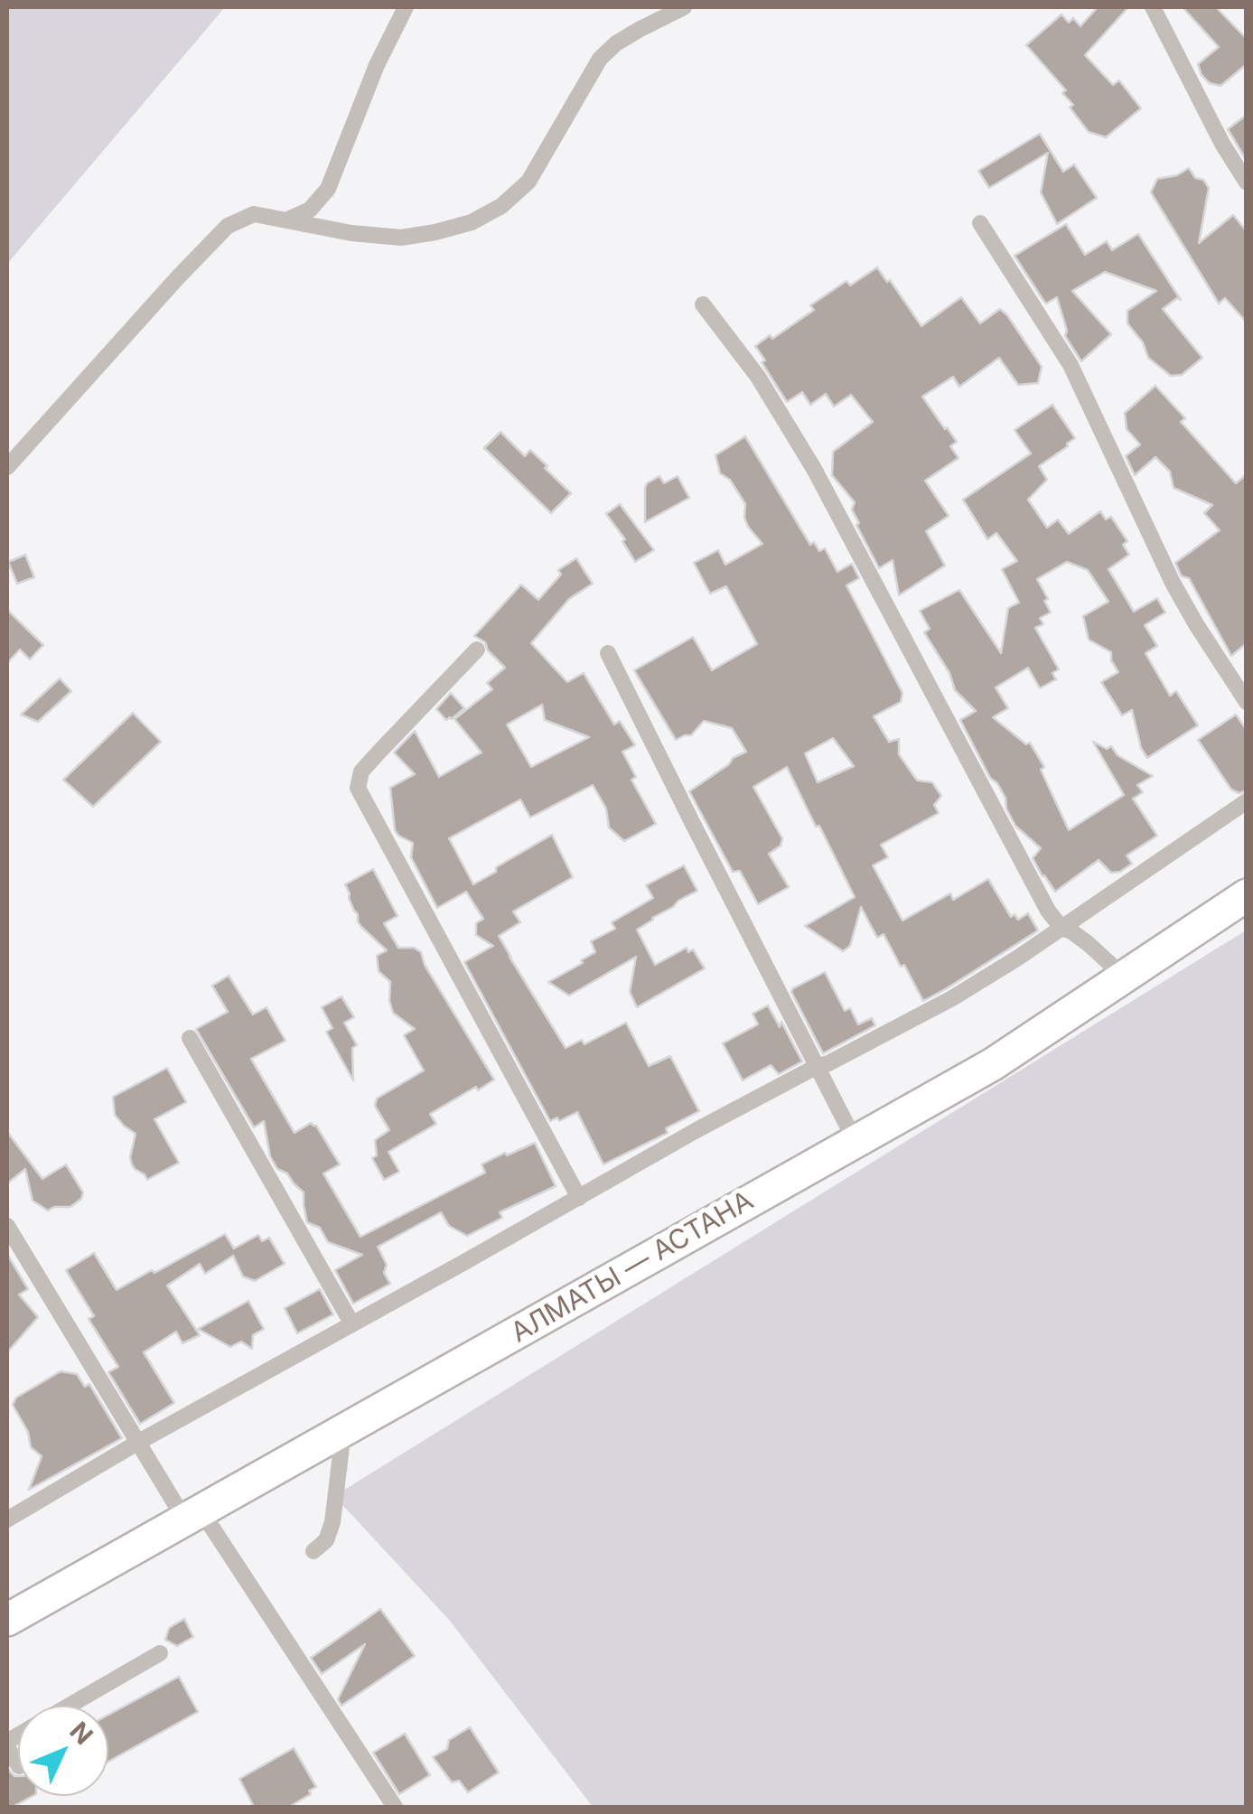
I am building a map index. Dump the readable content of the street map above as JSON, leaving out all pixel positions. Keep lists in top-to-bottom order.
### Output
{
  "streets": {
    "highway": ["АЛМАТЫ — АСТАНА"]
  },
  "north": "top right"
}
